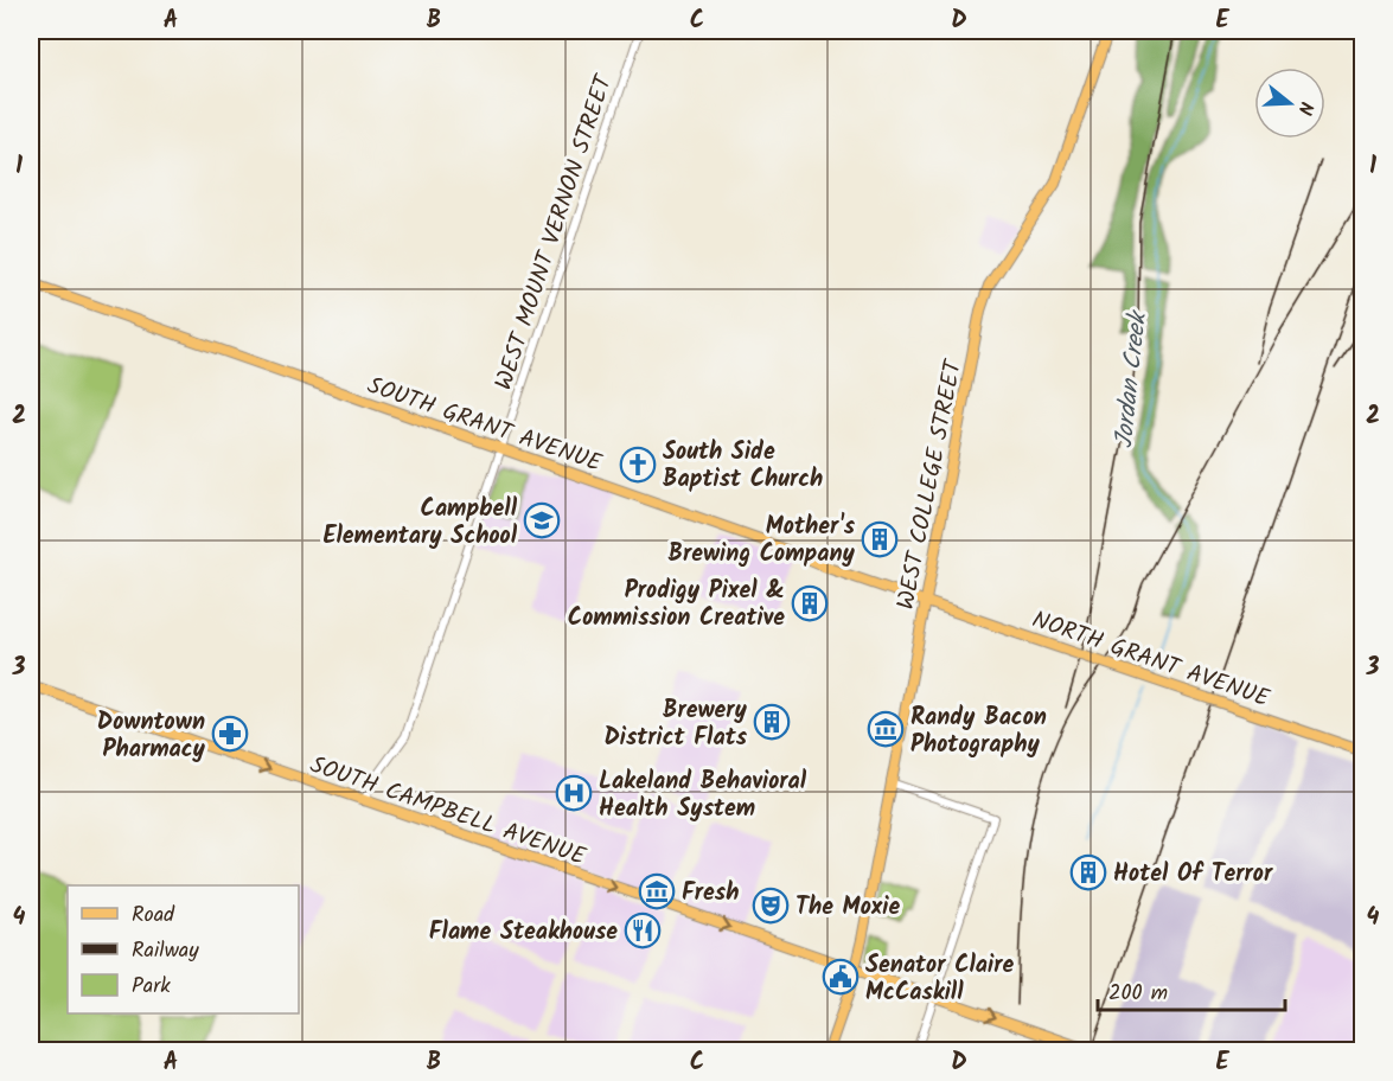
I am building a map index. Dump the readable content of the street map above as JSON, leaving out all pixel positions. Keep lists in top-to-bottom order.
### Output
{
  "streets": {
    "main road": [
      "SOUTH GRANT AVENUE",
      "WEST COLLEGE STREET",
      "NORTH GRANT AVENUE",
      "SOUTH CAMPBELL AVENUE"
    ],
    "street": ["WEST MOUNT VERNON STREET"]
  },
  "crossings": [
    ["WEST MOUNT VERNON STREET", "SOUTH GRANT AVENUE"],
    ["WEST MOUNT VERNON STREET", "SOUTH CAMPBELL AVENUE"],
    ["SOUTH GRANT AVENUE", "WEST COLLEGE STREET"],
    ["SOUTH GRANT AVENUE", "NORTH GRANT AVENUE"],
    ["WEST COLLEGE STREET", "NORTH GRANT AVENUE"],
    ["WEST COLLEGE STREET", "SOUTH CAMPBELL AVENUE"]
  ],
  "one_way": ["SOUTH CAMPBELL AVENUE"],
  "water": ["Jordan Creek"],
  "places": {
    "church": ["South Side Baptist Church"],
    "school or university": ["Campbell Elementary School"],
    "building": [
      "Mother's Brewing Company",
      "Prodigy Pixel & Commission Creative",
      "Brewery District Flats",
      "Hotel Of Terror"
    ],
    "museum": ["Randy Bacon Photography", "Fresh"],
    "pharmacy": ["Downtown Pharmacy"],
    "hospital": ["Lakeland Behavioral Health System"],
    "theatre": ["The Moxie"],
    "restaurant": ["Flame Steakhouse"],
    "public building": ["Senator Claire McCaskill"]
  },
  "legend": ["Road", "Railway", "Park"],
  "scale_bar": "200 m",
  "north": "right",
  "grid": {
    "columns": [
      "A",
      "B",
      "C",
      "D",
      "E"
    ],
    "rows": [
      "1",
      "2",
      "3",
      "4"
    ]
  }
}
